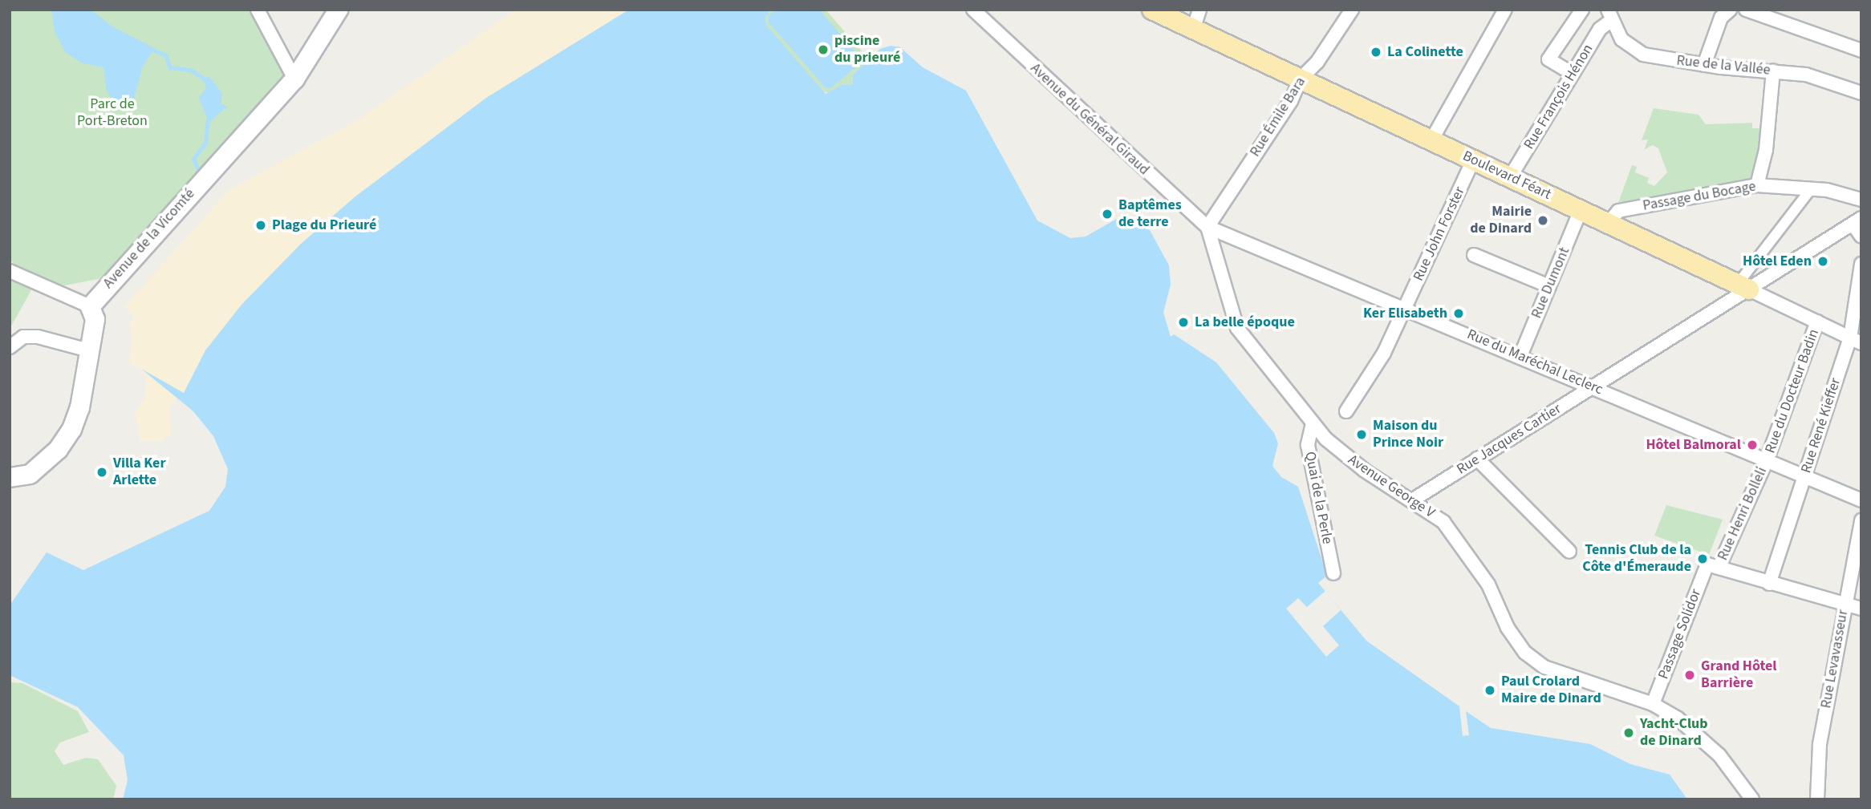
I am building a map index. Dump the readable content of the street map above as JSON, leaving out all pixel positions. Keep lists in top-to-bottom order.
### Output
{
  "streets": {
    "main road": ["Boulevard Féart", "Avenue de la Vicomté"],
    "street": [
      "Rue de la Vallée",
      "Rue François Hénon",
      "Rue Émile Bara",
      "Avenue du Général Giraud",
      "Passage du Bocage",
      "Rue John Forster",
      "Rue Dumont",
      "Rue du Maréchal Leclerc",
      "Rue du Docteur Badin",
      "Rue René Kieffer",
      "Rue Jacques Cartier",
      "Avenue George V",
      "Quai de la Perle",
      "Rue Henri Bolleli",
      "Passage Solidor",
      "Rue Levavasseur"
    ]
  },
  "crossings": [
    ["Rue de la Vallée", "Rue François Hénon"],
    ["Rue François Hénon", "Boulevard Féart"],
    ["Rue Émile Bara", "Avenue du Général Giraud"],
    ["Rue Émile Bara", "Boulevard Féart"],
    ["Rue Émile Bara", "Rue du Maréchal Leclerc"],
    ["Rue Émile Bara", "Avenue George V"],
    ["Avenue du Général Giraud", "Rue du Maréchal Leclerc"],
    ["Avenue du Général Giraud", "Avenue George V"],
    ["Boulevard Féart", "Passage du Bocage"],
    ["Boulevard Féart", "Rue John Forster"],
    ["Boulevard Féart", "Rue Dumont"],
    ["Boulevard Féart", "Rue du Docteur Badin"],
    ["Boulevard Féart", "Rue René Kieffer"],
    ["Boulevard Féart", "Rue Jacques Cartier"],
    ["Rue John Forster", "Rue du Maréchal Leclerc"],
    ["Rue Dumont", "Rue du Maréchal Leclerc"],
    ["Rue du Maréchal Leclerc", "Rue du Docteur Badin"],
    ["Rue du Maréchal Leclerc", "Rue René Kieffer"],
    ["Rue du Maréchal Leclerc", "Rue Jacques Cartier"],
    ["Rue du Maréchal Leclerc", "Avenue George V"],
    ["Rue du Maréchal Leclerc", "Rue Henri Bolleli"],
    ["Rue du Docteur Badin", "Rue Henri Bolleli"],
    ["Rue Jacques Cartier", "Avenue George V"],
    ["Avenue George V", "Quai de la Perle"],
    ["Avenue George V", "Passage Solidor"],
    ["Rue Henri Bolleli", "Passage Solidor"]
  ],
  "parks": ["Parc de Port-Breton"],
  "places": [
    "piscine du prieuré",
    "La Colinette",
    "Baptêmes de terre",
    "Mairie de Dinard",
    "Plage du Prieuré",
    "Hôtel Eden",
    "Ker Elisabeth",
    "La belle époque",
    "Maison du Prince Noir",
    "Hôtel Balmoral",
    "Villa Ker Arlette",
    "Tennis Club de la Côte d'Émeraude",
    "Grand Hôtel Barrière",
    "Paul Crolard Maire de Dinard",
    "Yacht-Club de Dinard"
  ]
}
